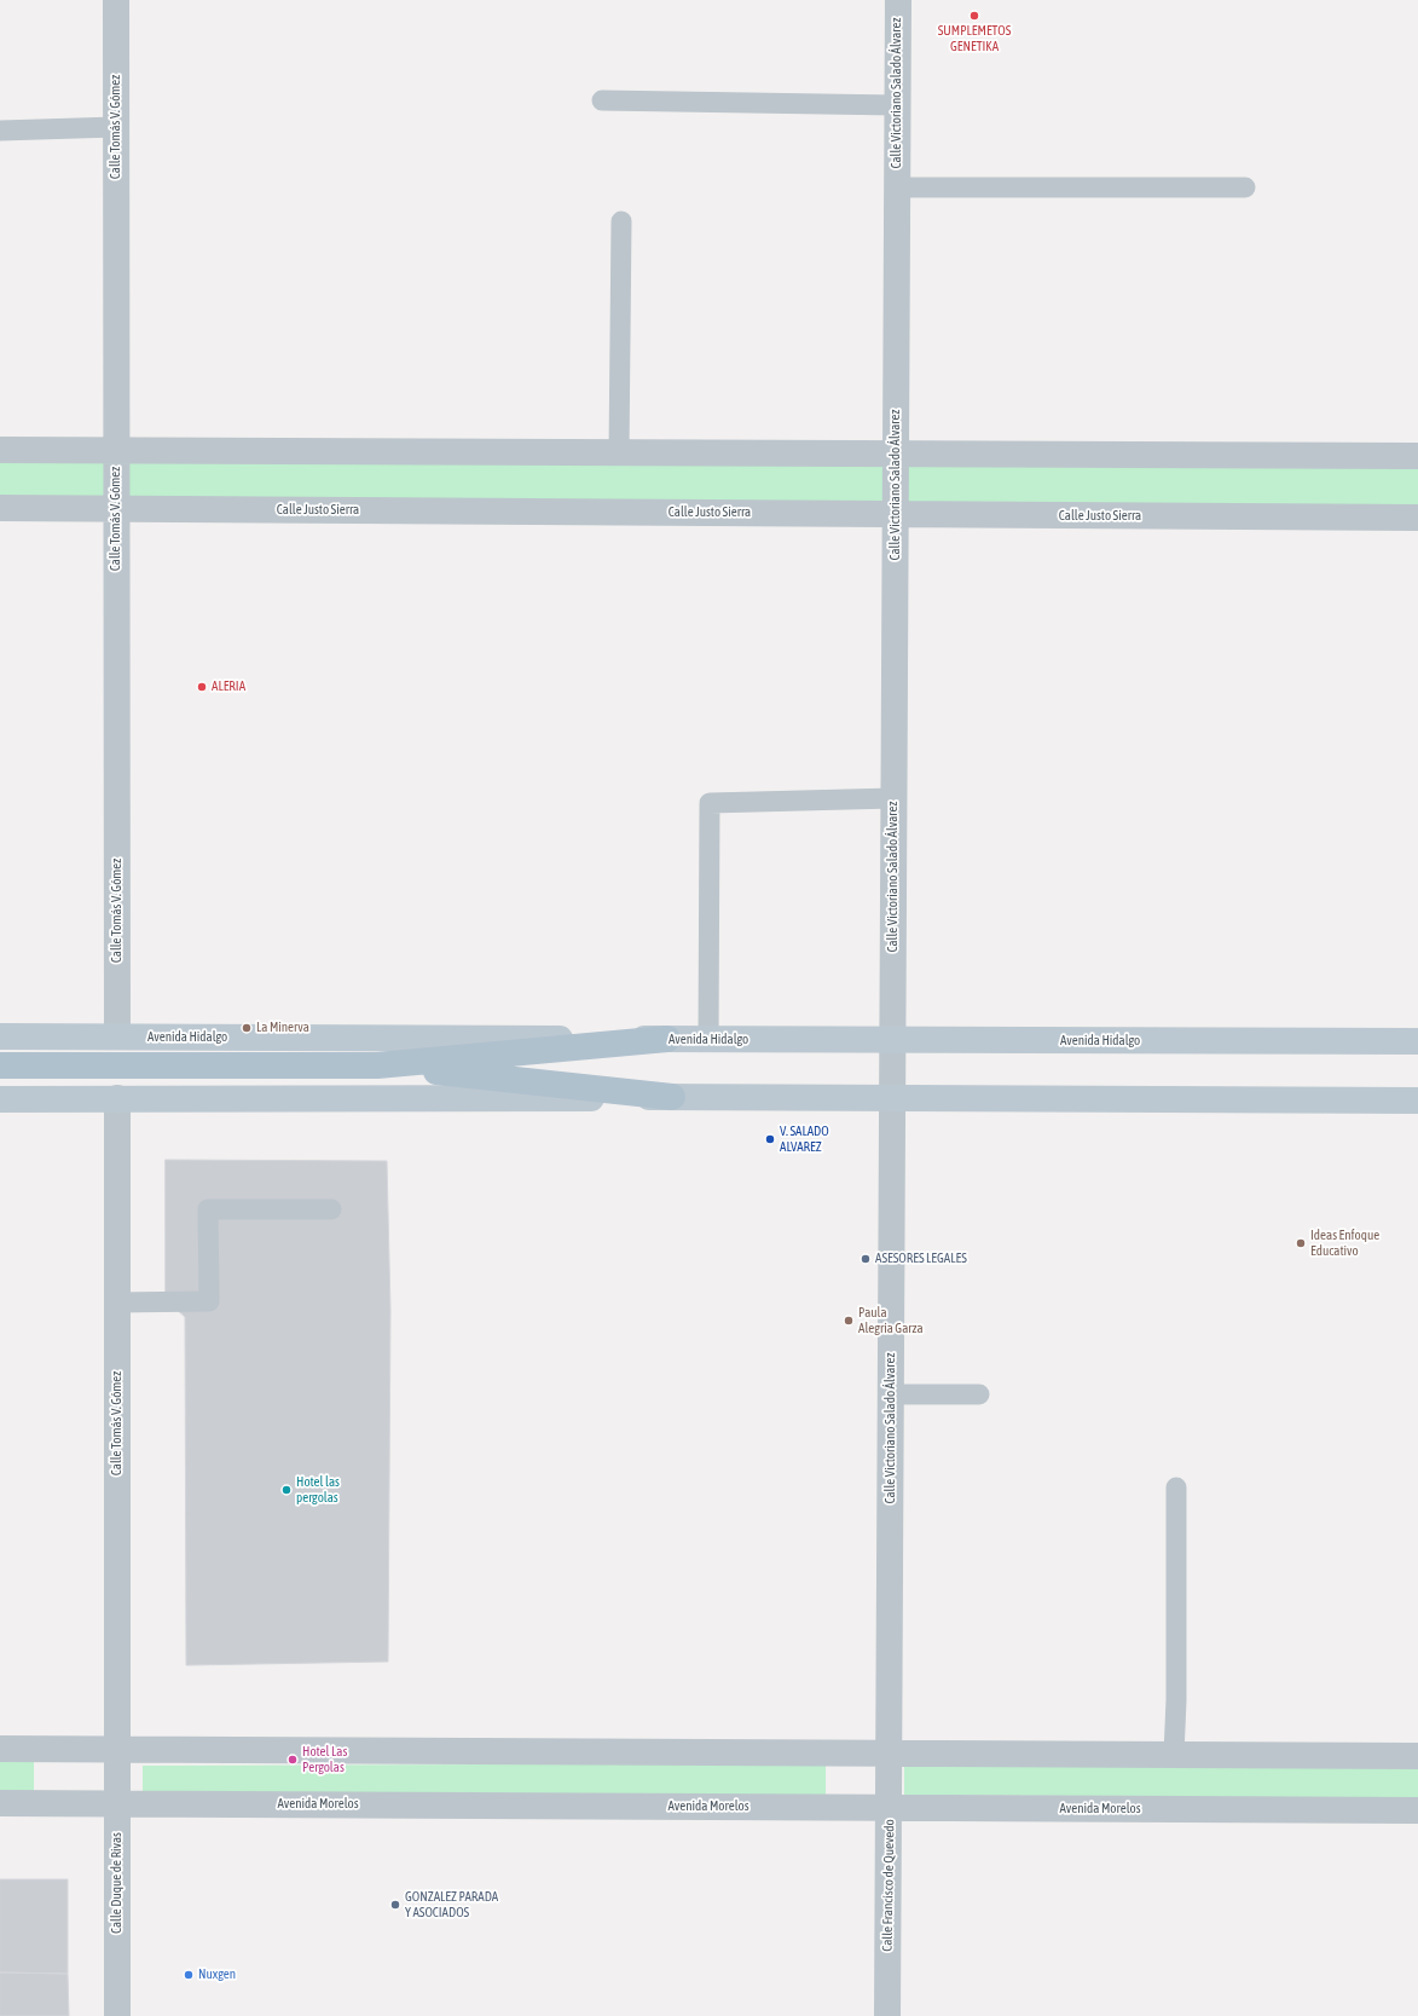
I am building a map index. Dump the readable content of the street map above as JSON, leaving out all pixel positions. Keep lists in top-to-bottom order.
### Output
{
  "streets": {
    "main road": ["Avenida Hidalgo"],
    "street": [
      "Calle Victoriano Salado Álvarez",
      "Calle Tomás V. Gómez",
      "Calle Justo Sierra",
      "Avenida Morelos",
      "Calle Duque de Rivas",
      "Calle Francisco de Quevedo"
    ]
  },
  "crossings": [
    ["Calle Victoriano Salado Álvarez", "Calle Justo Sierra"],
    ["Calle Victoriano Salado Álvarez", "Avenida Hidalgo"],
    ["Calle Victoriano Salado Álvarez", "Calle Francisco de Quevedo"],
    ["Calle Tomás V. Gómez", "Calle Justo Sierra"],
    ["Calle Tomás V. Gómez", "Avenida Hidalgo"],
    ["Calle Tomás V. Gómez", "Calle Duque de Rivas"],
    ["Avenida Morelos", "Calle Duque de Rivas"],
    ["Avenida Morelos", "Calle Francisco de Quevedo"]
  ],
  "places": [
    "SUMPLEMETOS GENETIKA",
    "ALERIA",
    "La Minerva",
    "V. SALADO ALVAREZ",
    "Ideas Enfoque Educativo",
    "ASESORES LEGALES",
    "Paula Alegria Garza",
    "Hotel las pergolas",
    "Hotel Las Pergolas",
    "GONZALEZ PARADA Y ASOCIADOS",
    "Nuxgen"
  ]
}
